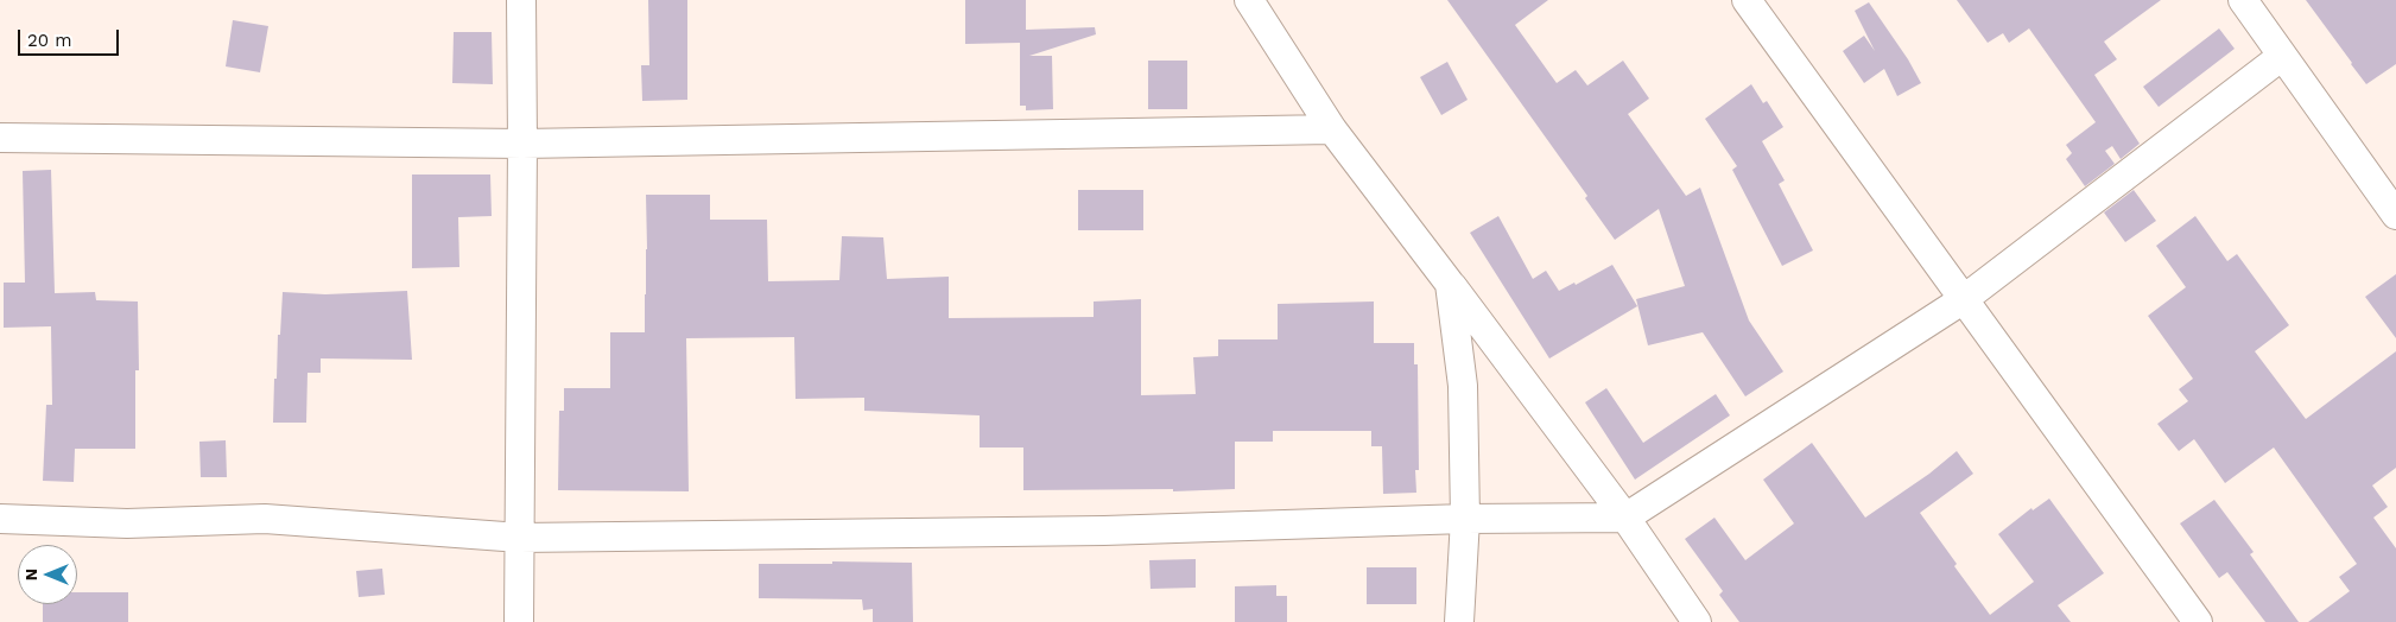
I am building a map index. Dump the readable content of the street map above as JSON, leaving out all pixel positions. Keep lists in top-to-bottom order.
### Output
{
  "scale_bar": "20 m",
  "north": "left"
}
